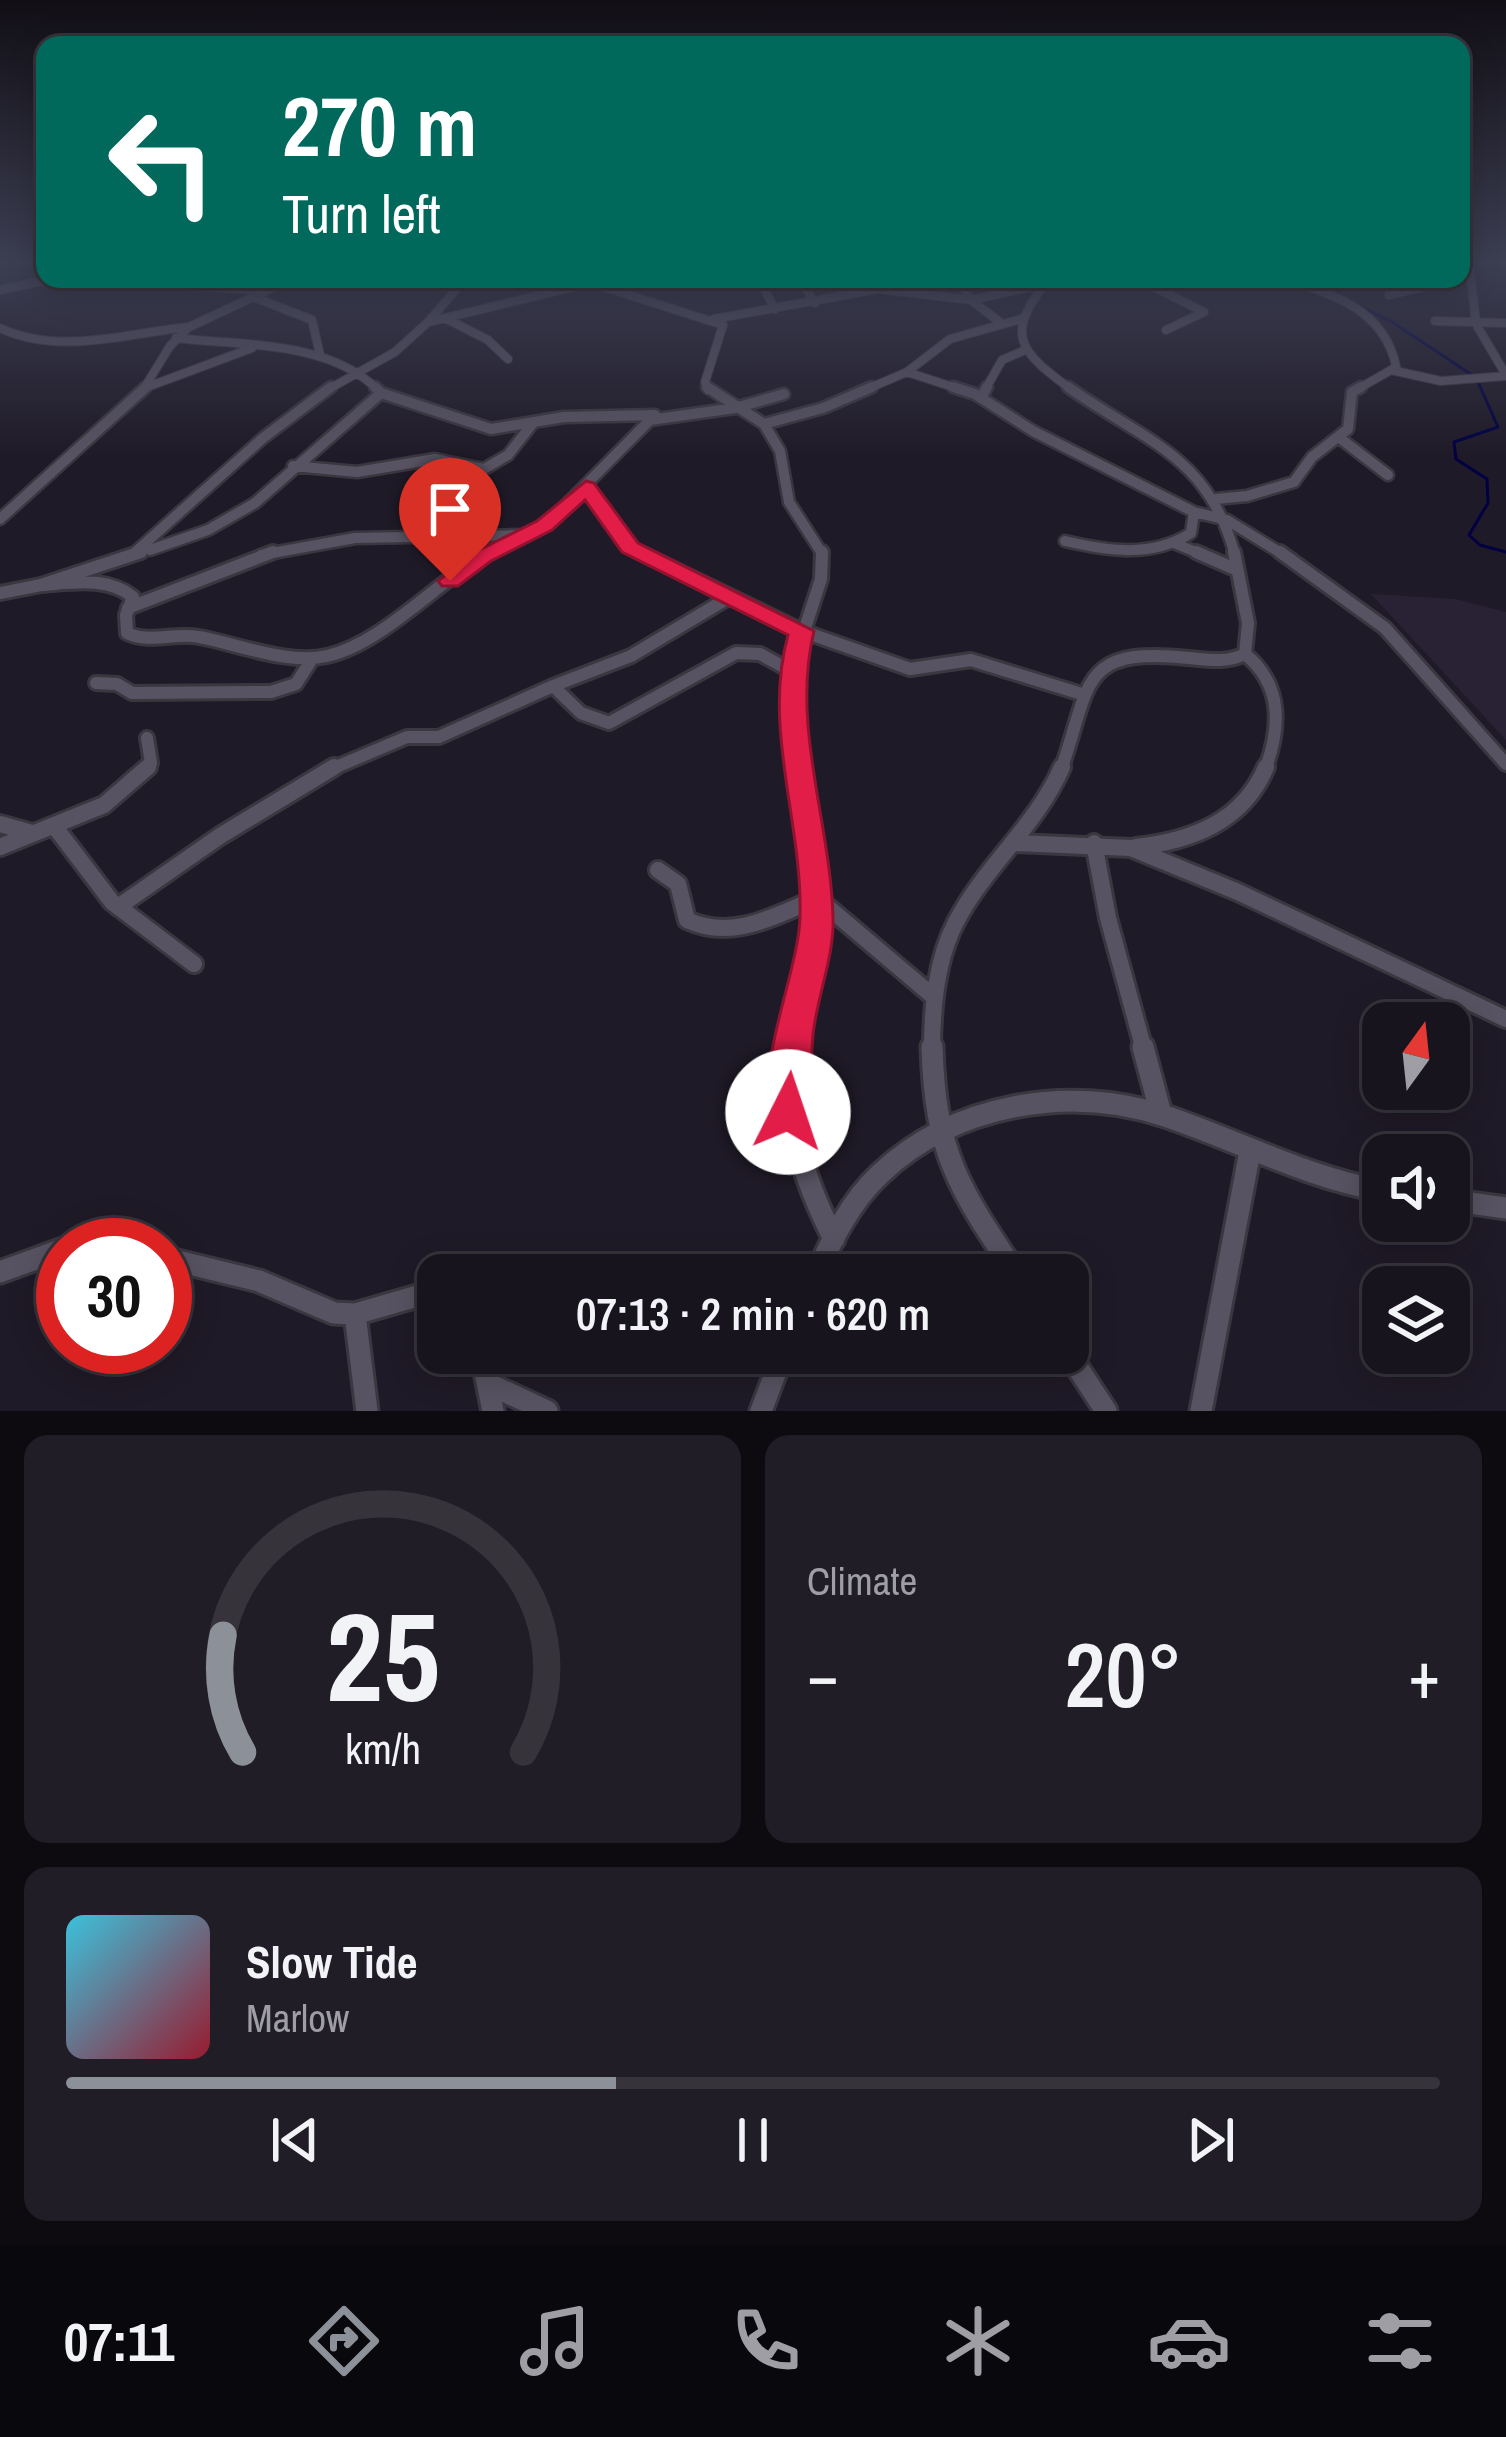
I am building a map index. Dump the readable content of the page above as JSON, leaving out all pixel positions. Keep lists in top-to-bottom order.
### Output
{
  "north": "top",
  "page": {
    "turn": ["270 m", "Turn left"],
    "limit": "30",
    "trip": "07:13 · 2 min · 620 m",
    "tile": "Climate",
    "heat": ["−", "20°", "+"],
    "song": ["Slow Tide", "Marlow"],
    "tabs": "07:11",
    "gauge": ["25", "km/h"]
  }
}
